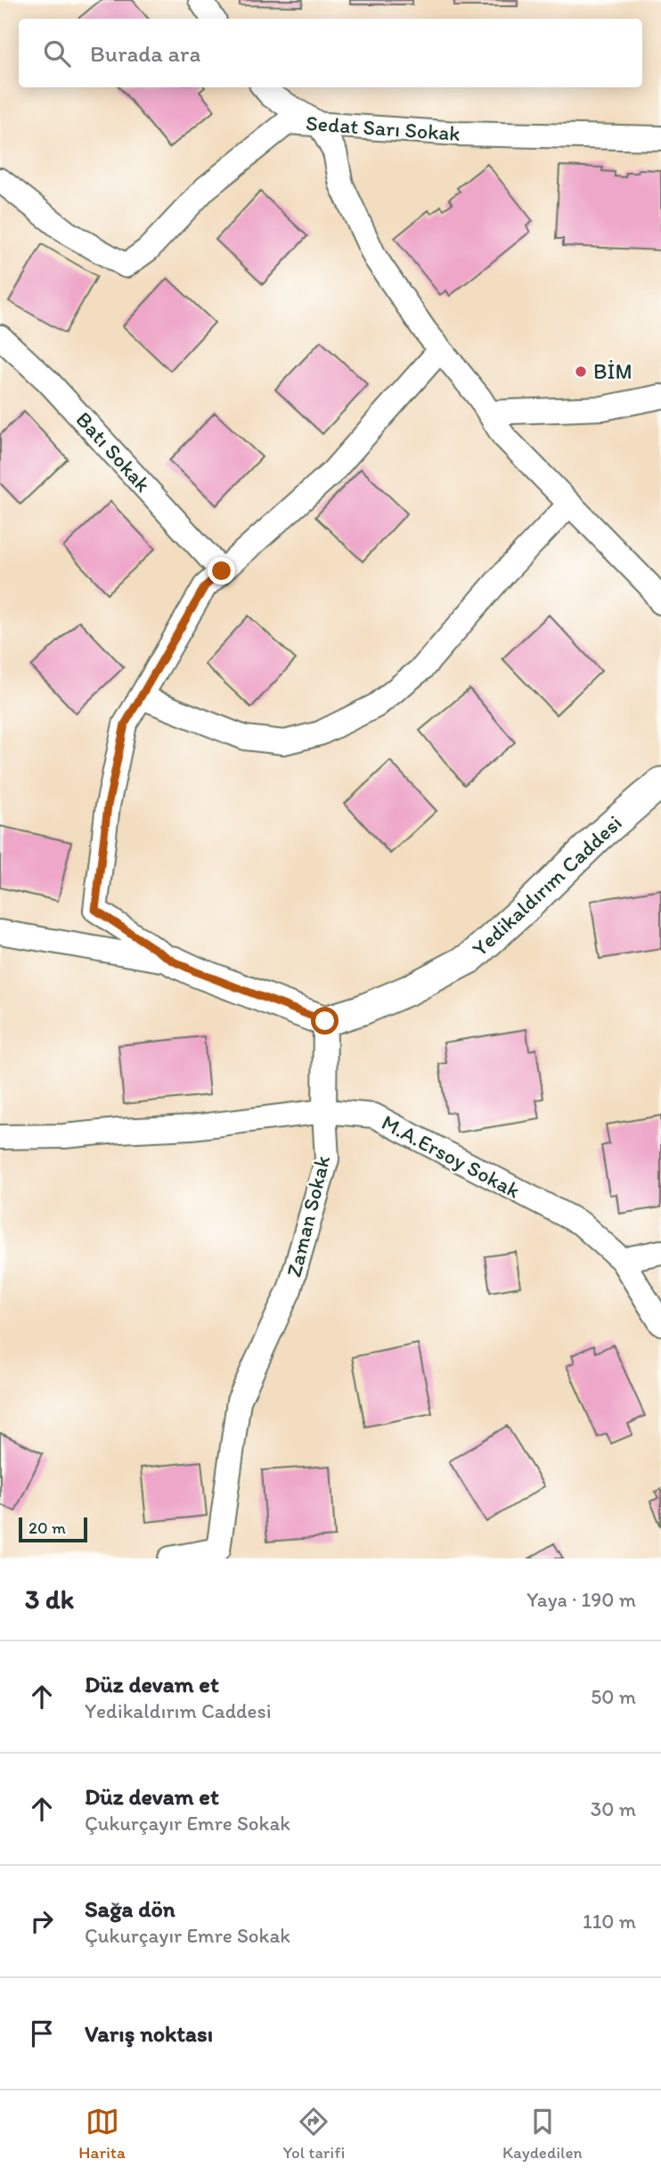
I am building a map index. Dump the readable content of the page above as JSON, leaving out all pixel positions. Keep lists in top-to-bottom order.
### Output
{
  "streets": {
    "street": [
      "Sedat Sarı Sokak",
      "Batı Sokak",
      "Yedikaldırım Caddesi",
      "M.A.Ersoy Sokak",
      "Zaman Sokak"
    ]
  },
  "crossings": [
    ["Yedikaldırım Caddesi", "Zaman Sokak"],
    ["M.A.Ersoy Sokak", "Zaman Sokak"]
  ],
  "places": ["BİM"],
  "scale_bar": "20 m",
  "page": {
    "search": "Burada ara",
    "scale": "20 m",
    "heading": ["3 dk", "Yaya · 190 m"],
    "list": [
      ["Düz devam et", "Yedikaldırım Caddesi", "50 m"],
      ["Düz devam et", "Çukurçayır Emre Sokak", "30 m"],
      ["Sağa dön", "Çukurçayır Emre Sokak", "110 m"],
      "Varış noktası"
    ],
    "nav": ["Harita", "Yol tarifi", "Kaydedilen"]
  }
}
